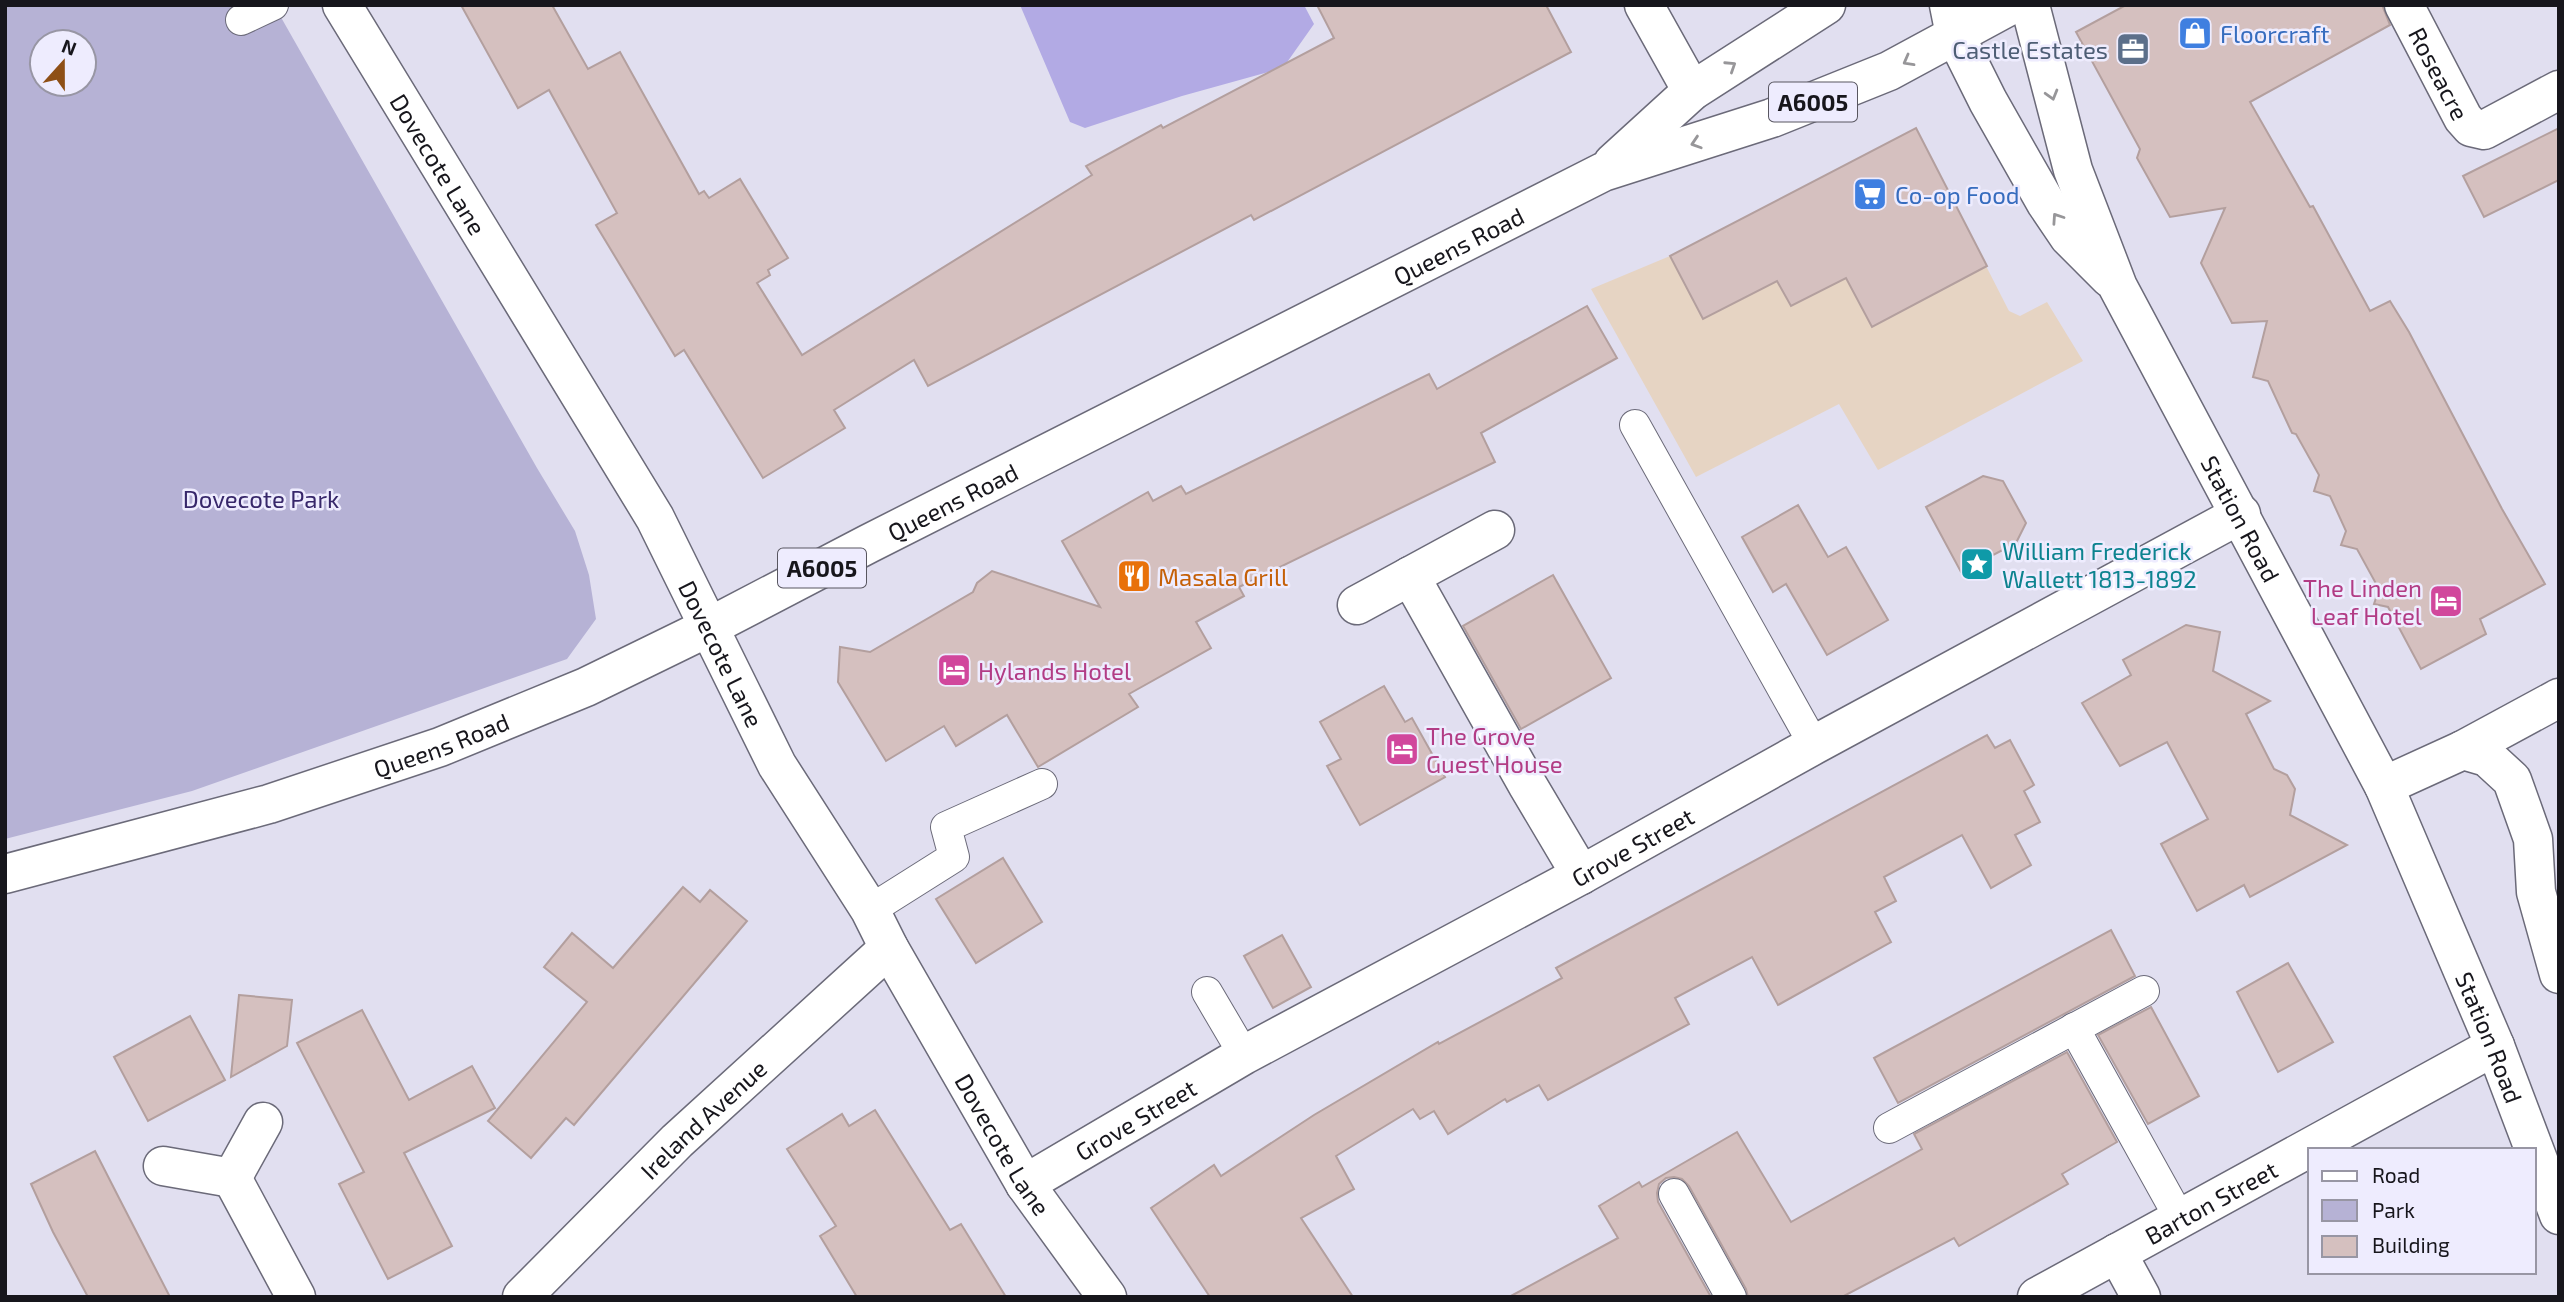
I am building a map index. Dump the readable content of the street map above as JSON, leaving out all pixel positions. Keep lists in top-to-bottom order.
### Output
{
  "streets": {
    "street": [
      "Roseacre",
      "A6005",
      "Dovecote Lane",
      "Queens Road",
      "Station Road",
      "Grove Street",
      "Ireland Avenue",
      "Barton Street"
    ]
  },
  "crossings": [
    ["Dovecote Lane", "Queens Road"],
    ["Dovecote Lane", "Grove Street"],
    ["Dovecote Lane", "Ireland Avenue"],
    ["Queens Road", "Station Road"],
    ["Station Road", "Grove Street"],
    ["Station Road", "Barton Street"]
  ],
  "parks": ["Dovecote Park"],
  "places": {
    "shop": ["Floorcraft"],
    "office": ["Castle Estates"],
    "supermarket": ["Co-op Food"],
    "place": ["William Frederick Wallett 1813-1892"],
    "restaurant": ["Masala Grill"],
    "hotel": ["The Linden Leaf Hotel", "Hylands Hotel", "The Grove Guest House"]
  },
  "legend": ["Road", "Park", "Building"],
  "north": "top"
}
